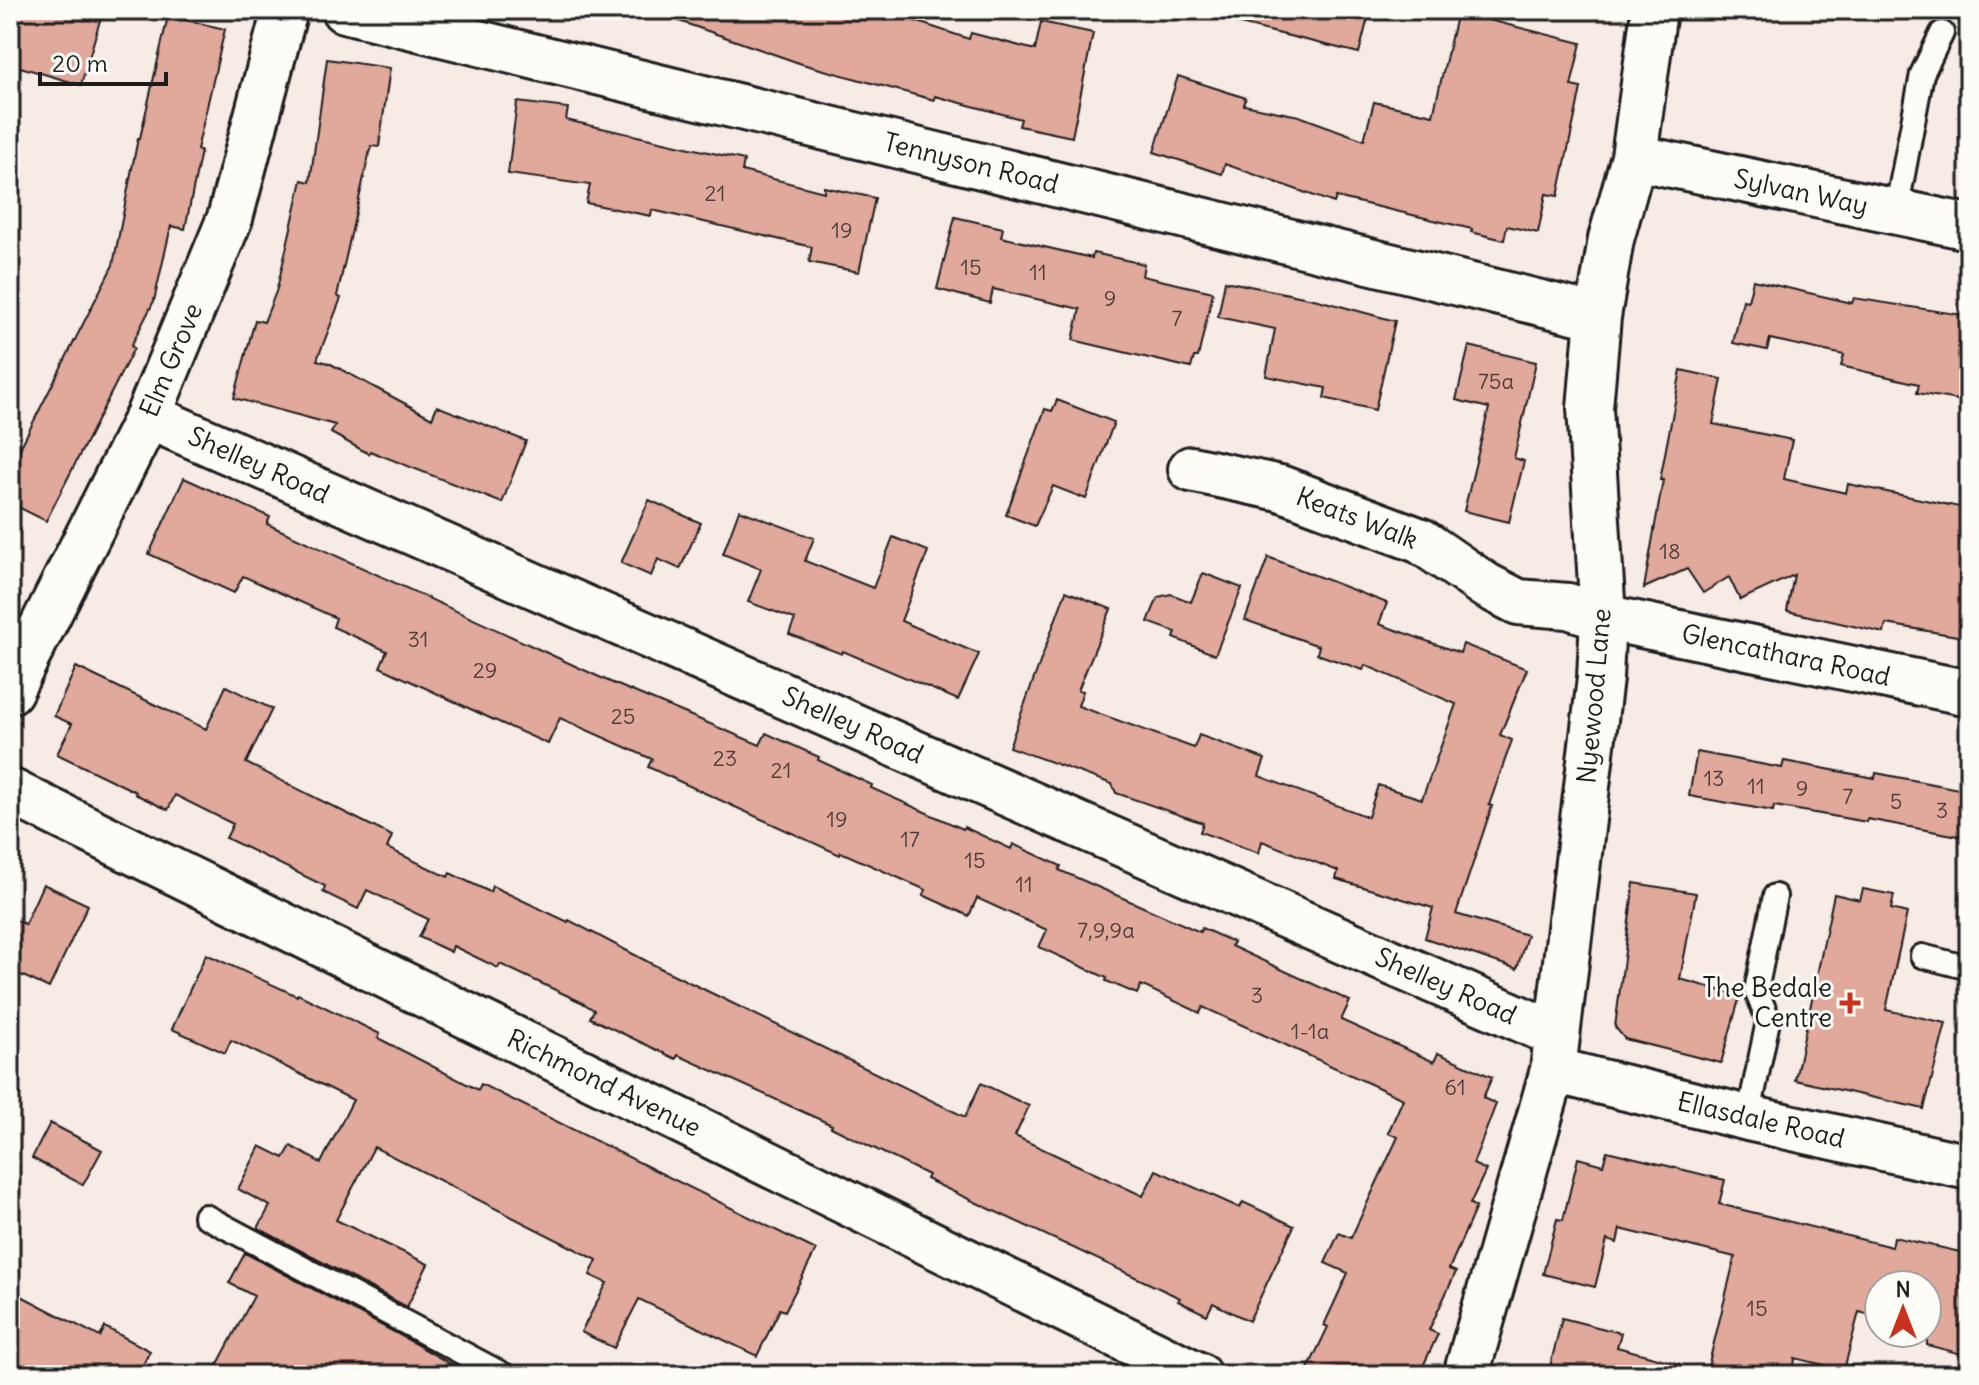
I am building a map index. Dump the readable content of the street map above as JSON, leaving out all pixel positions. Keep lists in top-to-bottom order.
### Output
{
  "streets": {
    "street": [
      "Tennyson Road",
      "Sylvan Way",
      "Elm Grove",
      "Shelley Road",
      "Keats Walk",
      "Glencathara Road",
      "Nyewood Lane",
      "Richmond Avenue",
      "Ellasdale Road"
    ]
  },
  "crossings": [
    ["Tennyson Road", "Nyewood Lane"],
    ["Sylvan Way", "Nyewood Lane"],
    ["Elm Grove", "Shelley Road"],
    ["Shelley Road", "Nyewood Lane"],
    ["Shelley Road", "Ellasdale Road"],
    ["Keats Walk", "Glencathara Road"],
    ["Keats Walk", "Nyewood Lane"],
    ["Glencathara Road", "Nyewood Lane"],
    ["Nyewood Lane", "Ellasdale Road"]
  ],
  "places": {
    "health": ["The Bedale Centre"]
  },
  "house_numbers": [
    "21",
    "19",
    "15",
    "11",
    "9",
    "7",
    "75a",
    "18",
    "31",
    "29",
    "25",
    "23",
    "21",
    "13",
    "11",
    "9",
    "7",
    "5",
    "3",
    "19",
    "17",
    "15",
    "11",
    "7,9,9a",
    "3",
    "1-1a",
    "61",
    "15"
  ],
  "scale_bar": "20 m",
  "north": "top"
}
